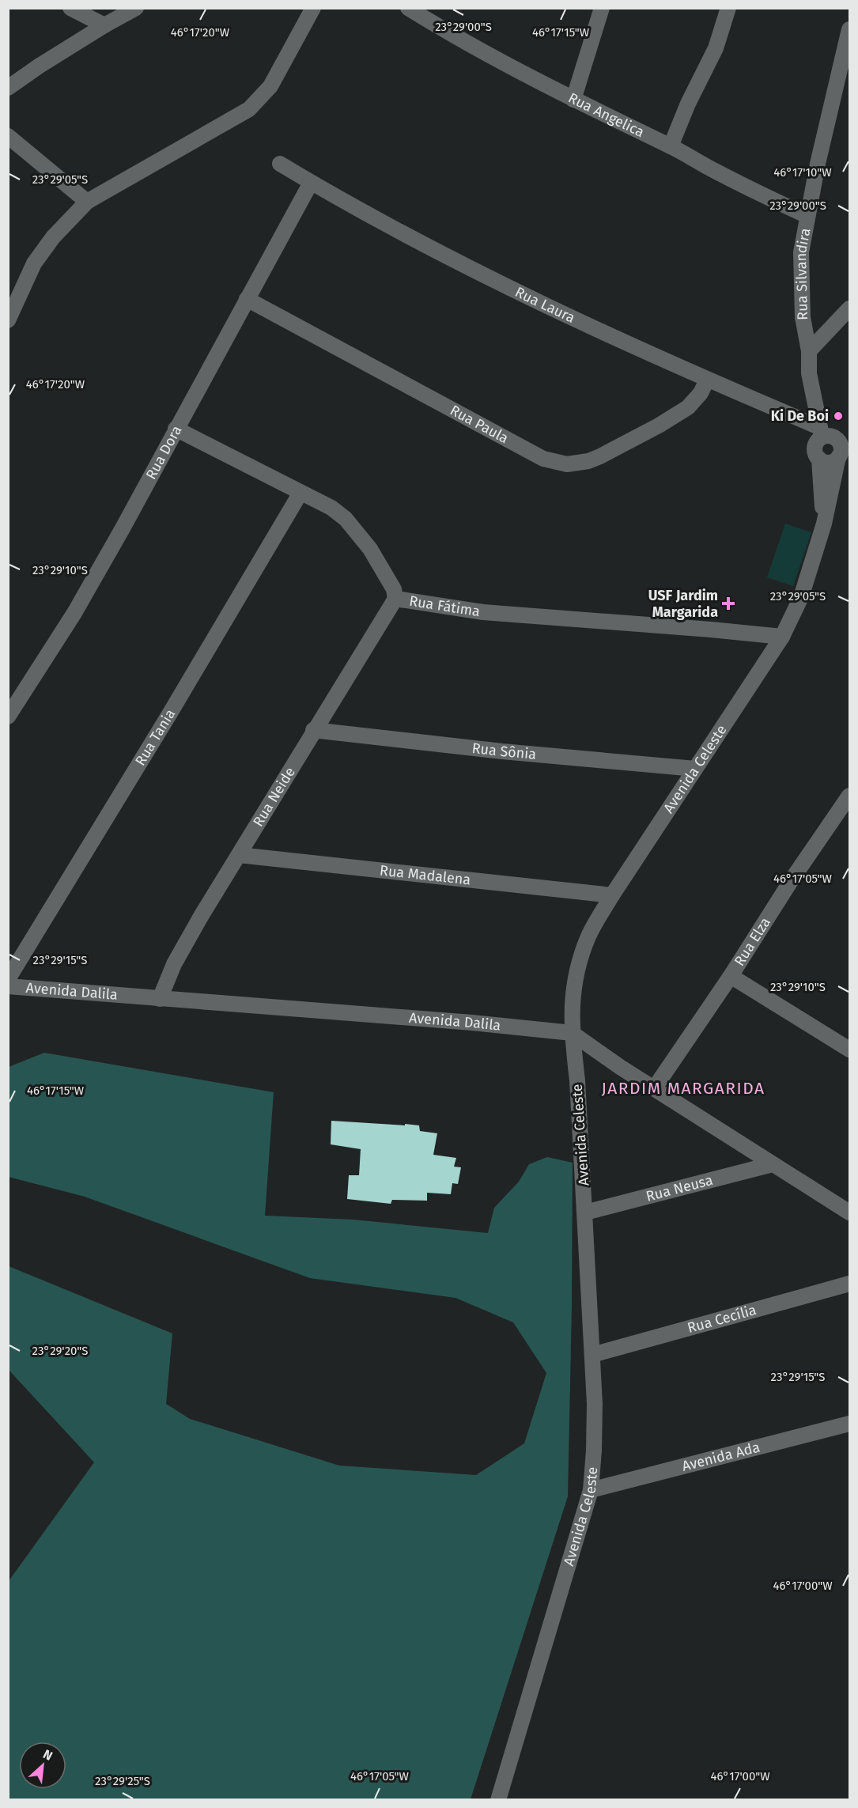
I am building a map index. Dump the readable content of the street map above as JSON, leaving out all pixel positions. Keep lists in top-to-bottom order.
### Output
{
  "streets": {
    "street": [
      "Rua Angelica",
      "Rua Silvandira",
      "Rua Laura",
      "Rua Paula",
      "Rua Dora",
      "Rua Fátima",
      "Rua Tania",
      "Rua Sônia",
      "Avenida Celeste",
      "Rua Neide",
      "Rua Madalena",
      "Rua Elza",
      "Avenida Dalila",
      "Rua Neusa",
      "Rua Cecília",
      "Avenida Ada"
    ]
  },
  "crossings": [
    ["Rua Angelica", "Rua Silvandira"],
    ["Rua Silvandira", "Rua Laura"],
    ["Rua Silvandira", "Avenida Celeste"],
    ["Rua Laura", "Rua Paula"],
    ["Rua Laura", "Rua Dora"],
    ["Rua Laura", "Avenida Celeste"],
    ["Rua Paula", "Rua Dora"],
    ["Rua Dora", "Rua Fátima"],
    ["Rua Fátima", "Rua Tania"],
    ["Rua Fátima", "Avenida Celeste"],
    ["Rua Fátima", "Rua Neide"],
    ["Rua Sônia", "Avenida Celeste"],
    ["Rua Sônia", "Rua Neide"],
    ["Avenida Celeste", "Rua Madalena"],
    ["Avenida Celeste", "Avenida Dalila"],
    ["Avenida Celeste", "Rua Neusa"],
    ["Avenida Celeste", "Rua Cecília"],
    ["Avenida Celeste", "Avenida Ada"],
    ["Rua Neide", "Rua Madalena"],
    ["Rua Neide", "Avenida Dalila"],
    ["Rua Elza", "Avenida Dalila"],
    ["Avenida Dalila", "Rua Neusa"]
  ],
  "districts": ["JARDIM MARGARIDA"],
  "places": {
    "other": ["Ki De Boi"],
    "health": ["USF Jardim Margarida"]
  },
  "north": "top right",
  "coordinates": [
    "23°29'00\"S",
    "46°17'20\"W",
    "46°17'15\"W",
    "46°17'10\"W",
    "23°29'05\"S",
    "23°29'10\"S",
    "46°17'05\"W",
    "23°29'15\"S",
    "23°29'20\"S",
    "46°17'00\"W",
    "23°29'25\"S"
  ]
}
